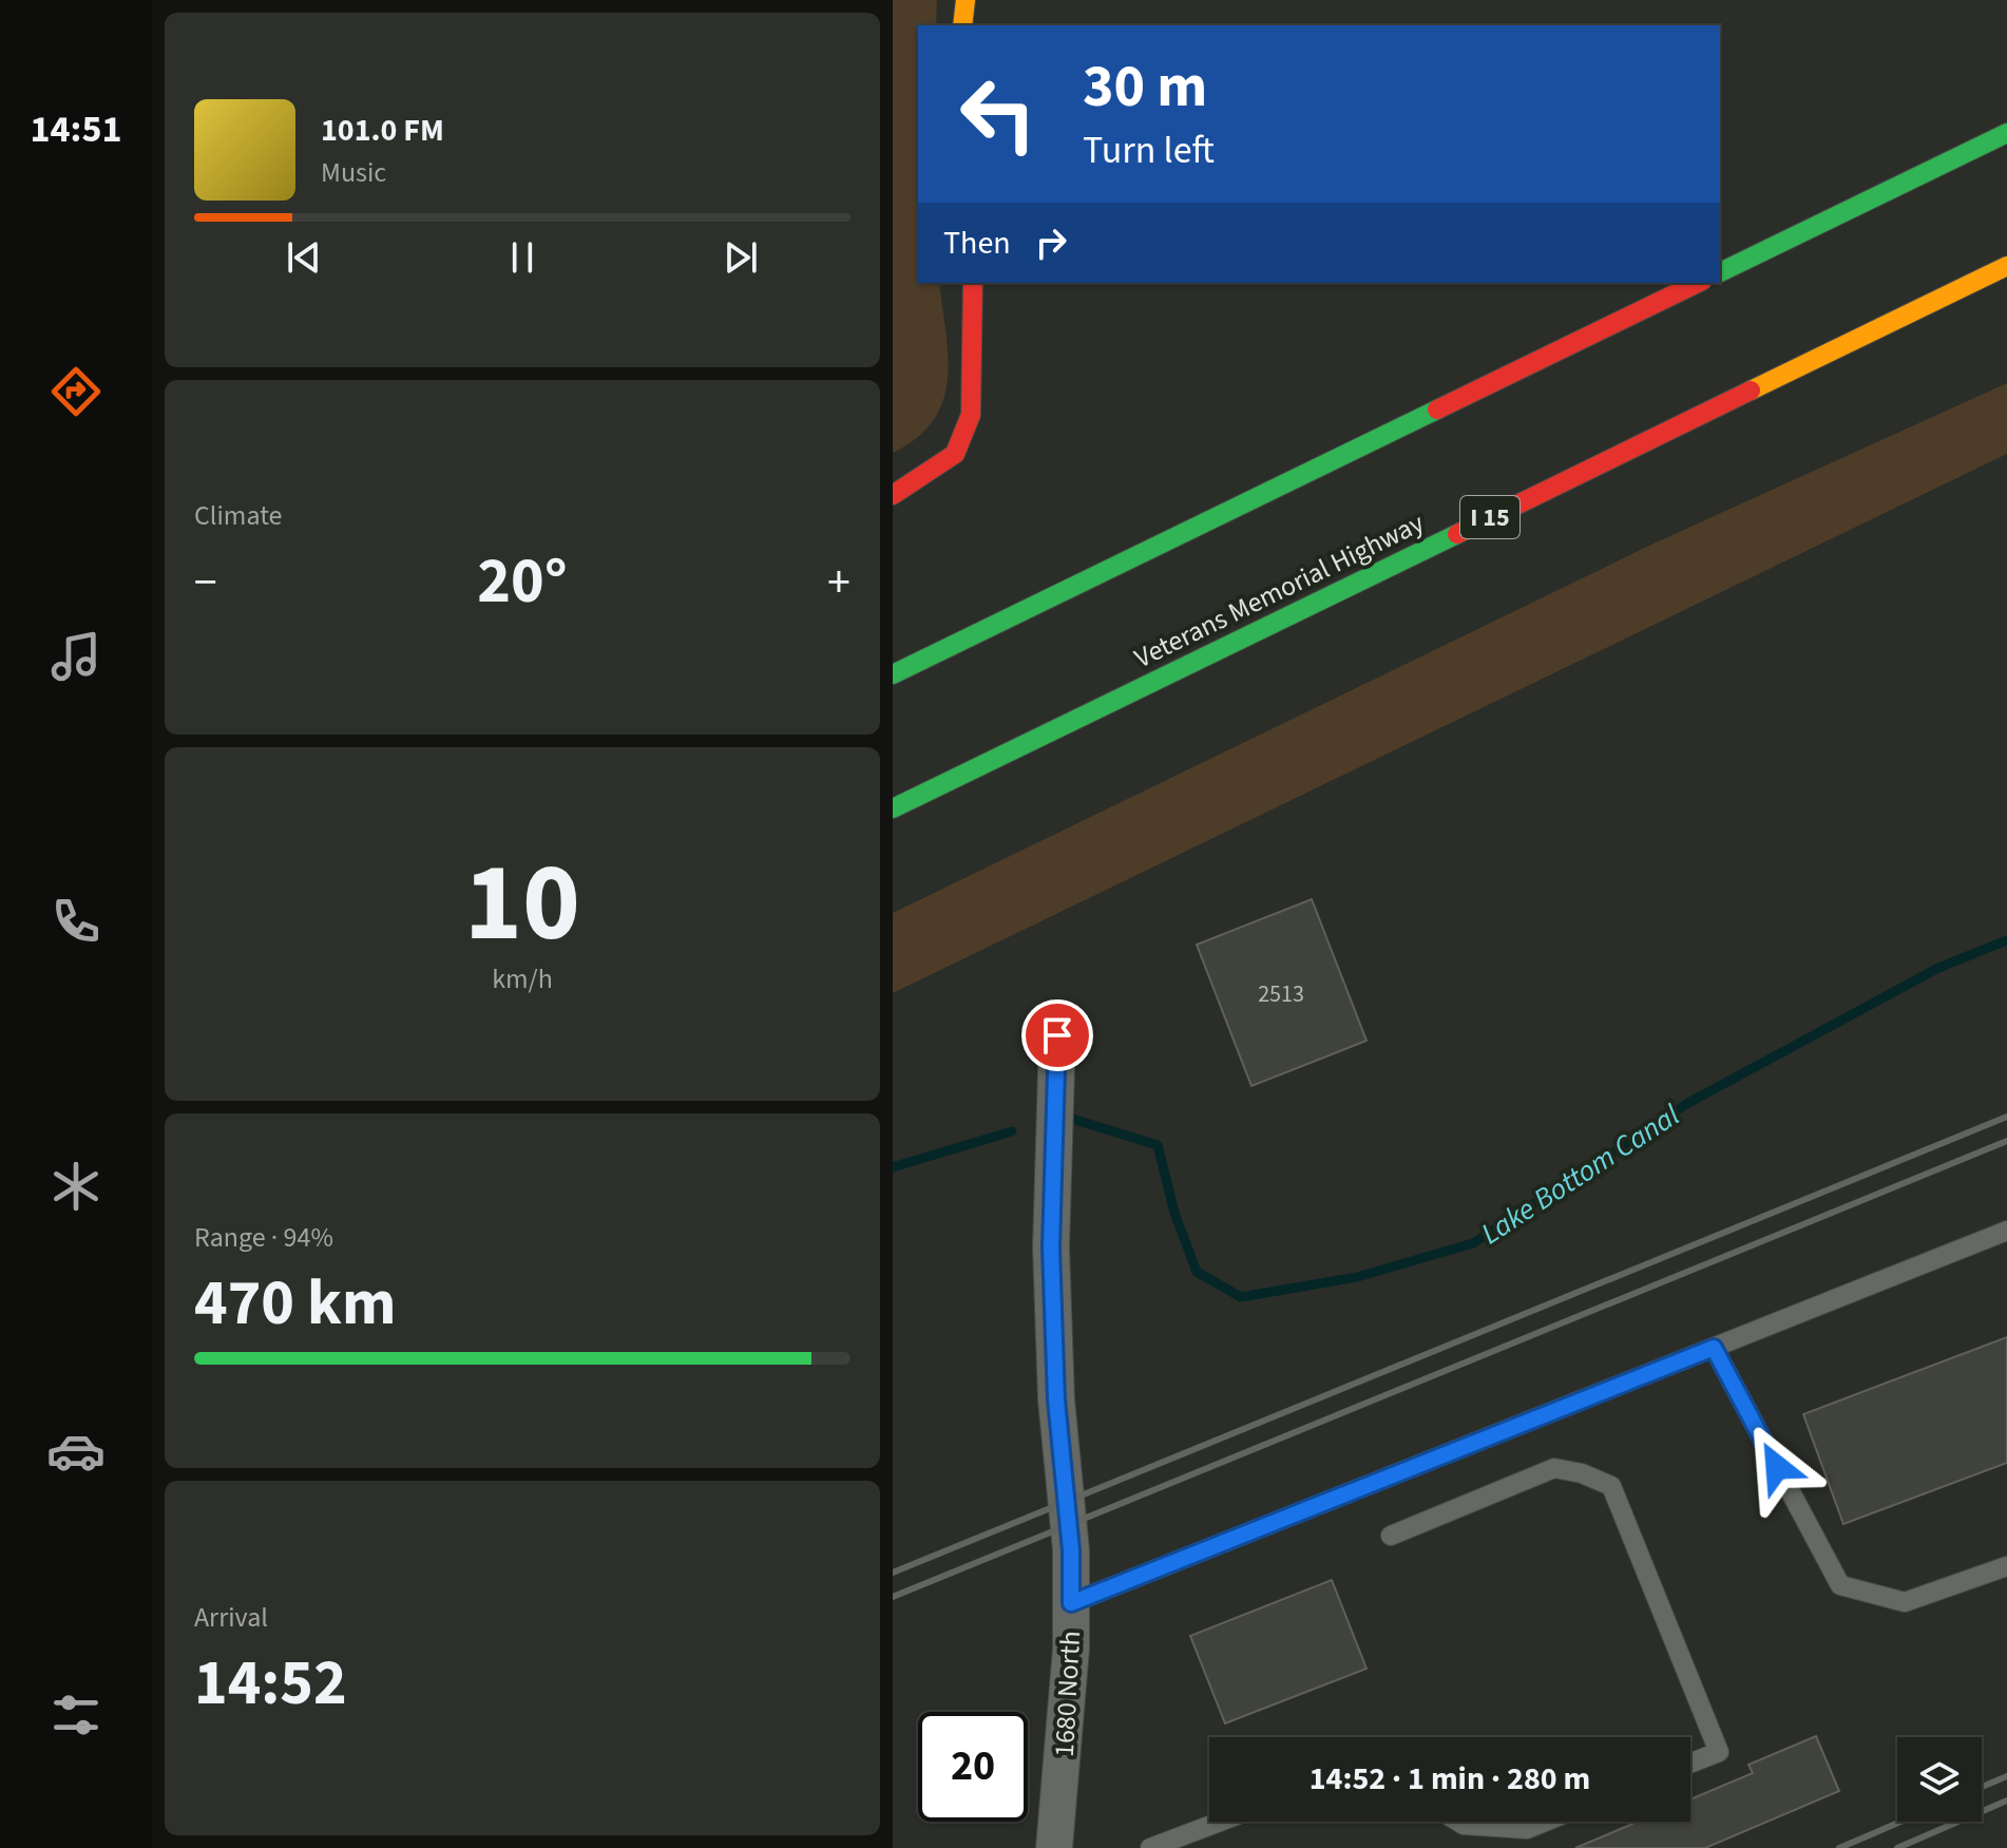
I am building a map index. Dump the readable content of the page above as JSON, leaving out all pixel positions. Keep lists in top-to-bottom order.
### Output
{
  "streets": {
    "main road": ["I 15", "Veterans Memorial Highway"],
    "street": ["1680 North"]
  },
  "water": ["Lake Bottom Canal"],
  "house_numbers": ["2513"],
  "page": {
    "tabs": "14:51",
    "turn": ["30 m", "Turn left"],
    "song": ["101.0 FM", "Music"],
    "then": "Then",
    "tile": [
      "Climate",
      ["10", "km/h"],
      ["Range · 94%", "470 km"],
      ["Arrival", "14:52"]
    ],
    "heat": ["−", "20°", "+"],
    "limit": "20",
    "trip": "14:52 · 1 min · 280 m"
  }
}
